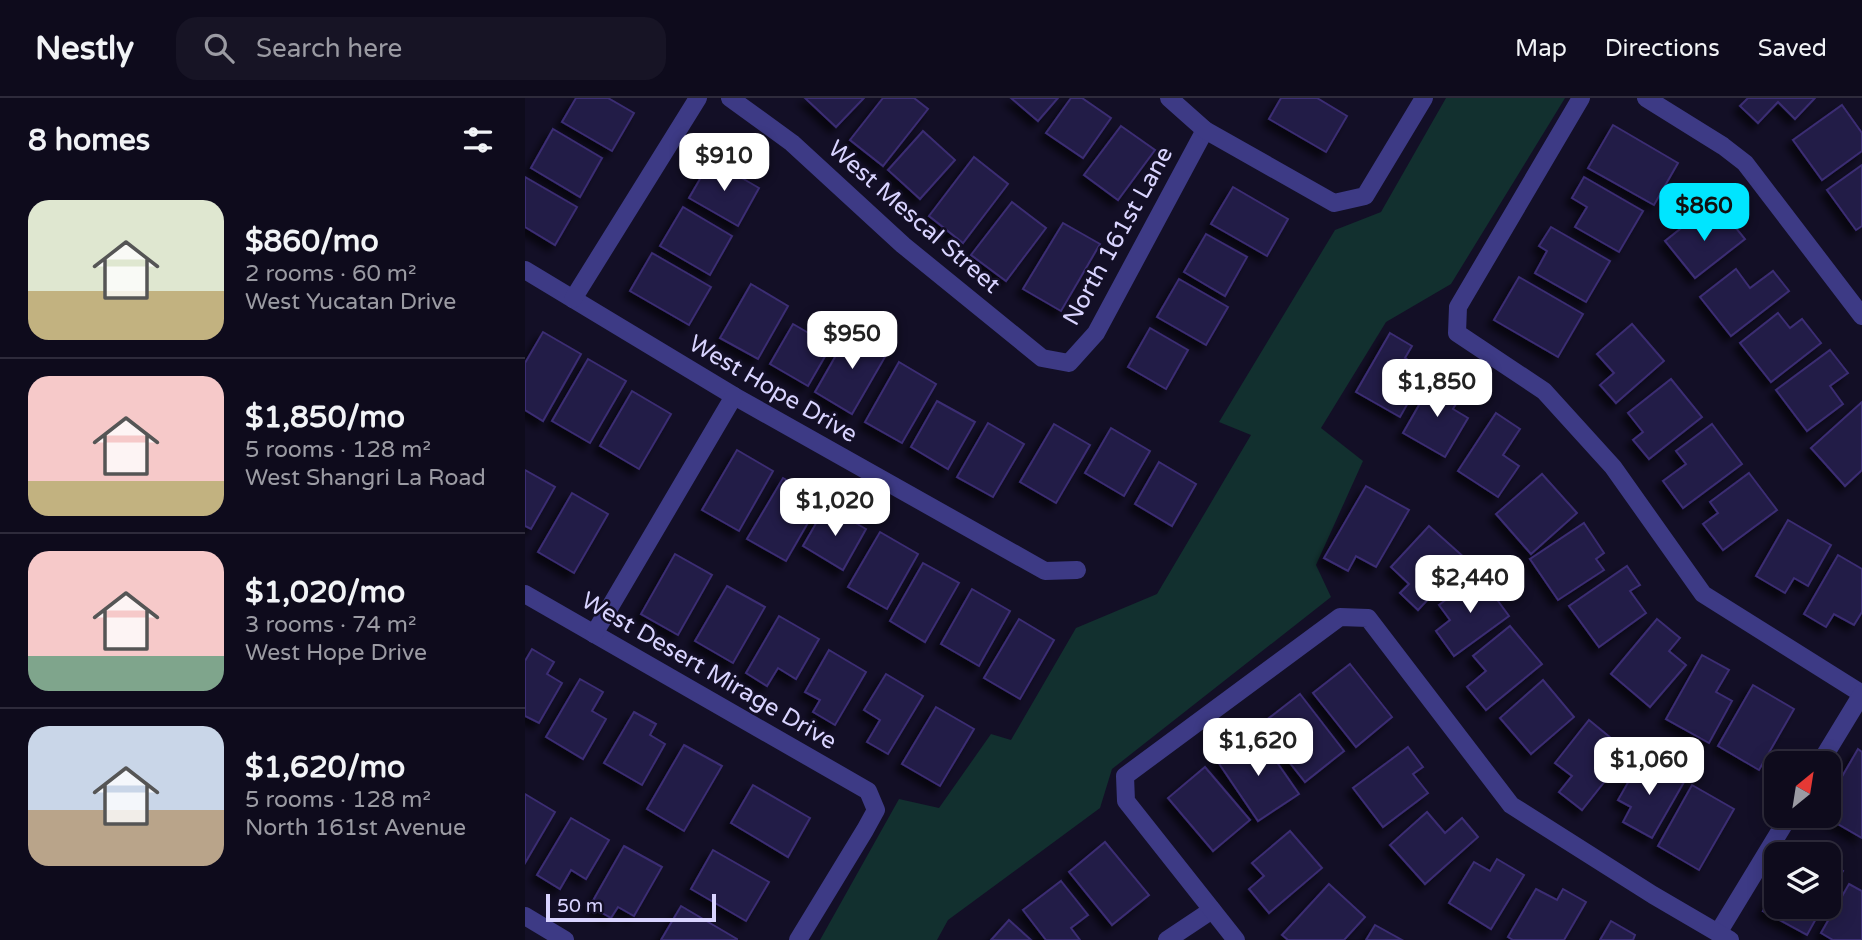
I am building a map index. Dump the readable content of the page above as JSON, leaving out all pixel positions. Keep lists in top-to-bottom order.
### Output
{
  "streets": {
    "street": [
      "West Mescal Street",
      "North 161st Lane",
      "West Hope Drive",
      "West Desert Mirage Drive"
    ]
  },
  "crossings": [
    ["West Mescal Street", "North 161st Lane"]
  ],
  "scale_bar": "50 m",
  "north": "top right",
  "page": {
    "header": "Nestly",
    "search": "Search here",
    "nav": ["Map", "Directions", "Saved"],
    "heading": "8 homes",
    "price": [
      "$910",
      "$860",
      "$950",
      "$1,850",
      "$1,020",
      "$2,440",
      "$1,620",
      "$1,060"
    ],
    "list": [
      {
        "name": "$860/mo",
        "note": "2 rooms · 60 m² · West Yucatan Drive"
      },
      {
        "name": "$1,850/mo",
        "note": "5 rooms · 128 m² · West Shangri La Road"
      },
      {
        "name": "$1,020/mo",
        "note": "3 rooms · 74 m² · West Hope Drive"
      },
      {
        "name": "$1,620/mo",
        "note": "5 rooms · 128 m² · North 161st Avenue"
      }
    ],
    "scale": "50 m"
  }
}
